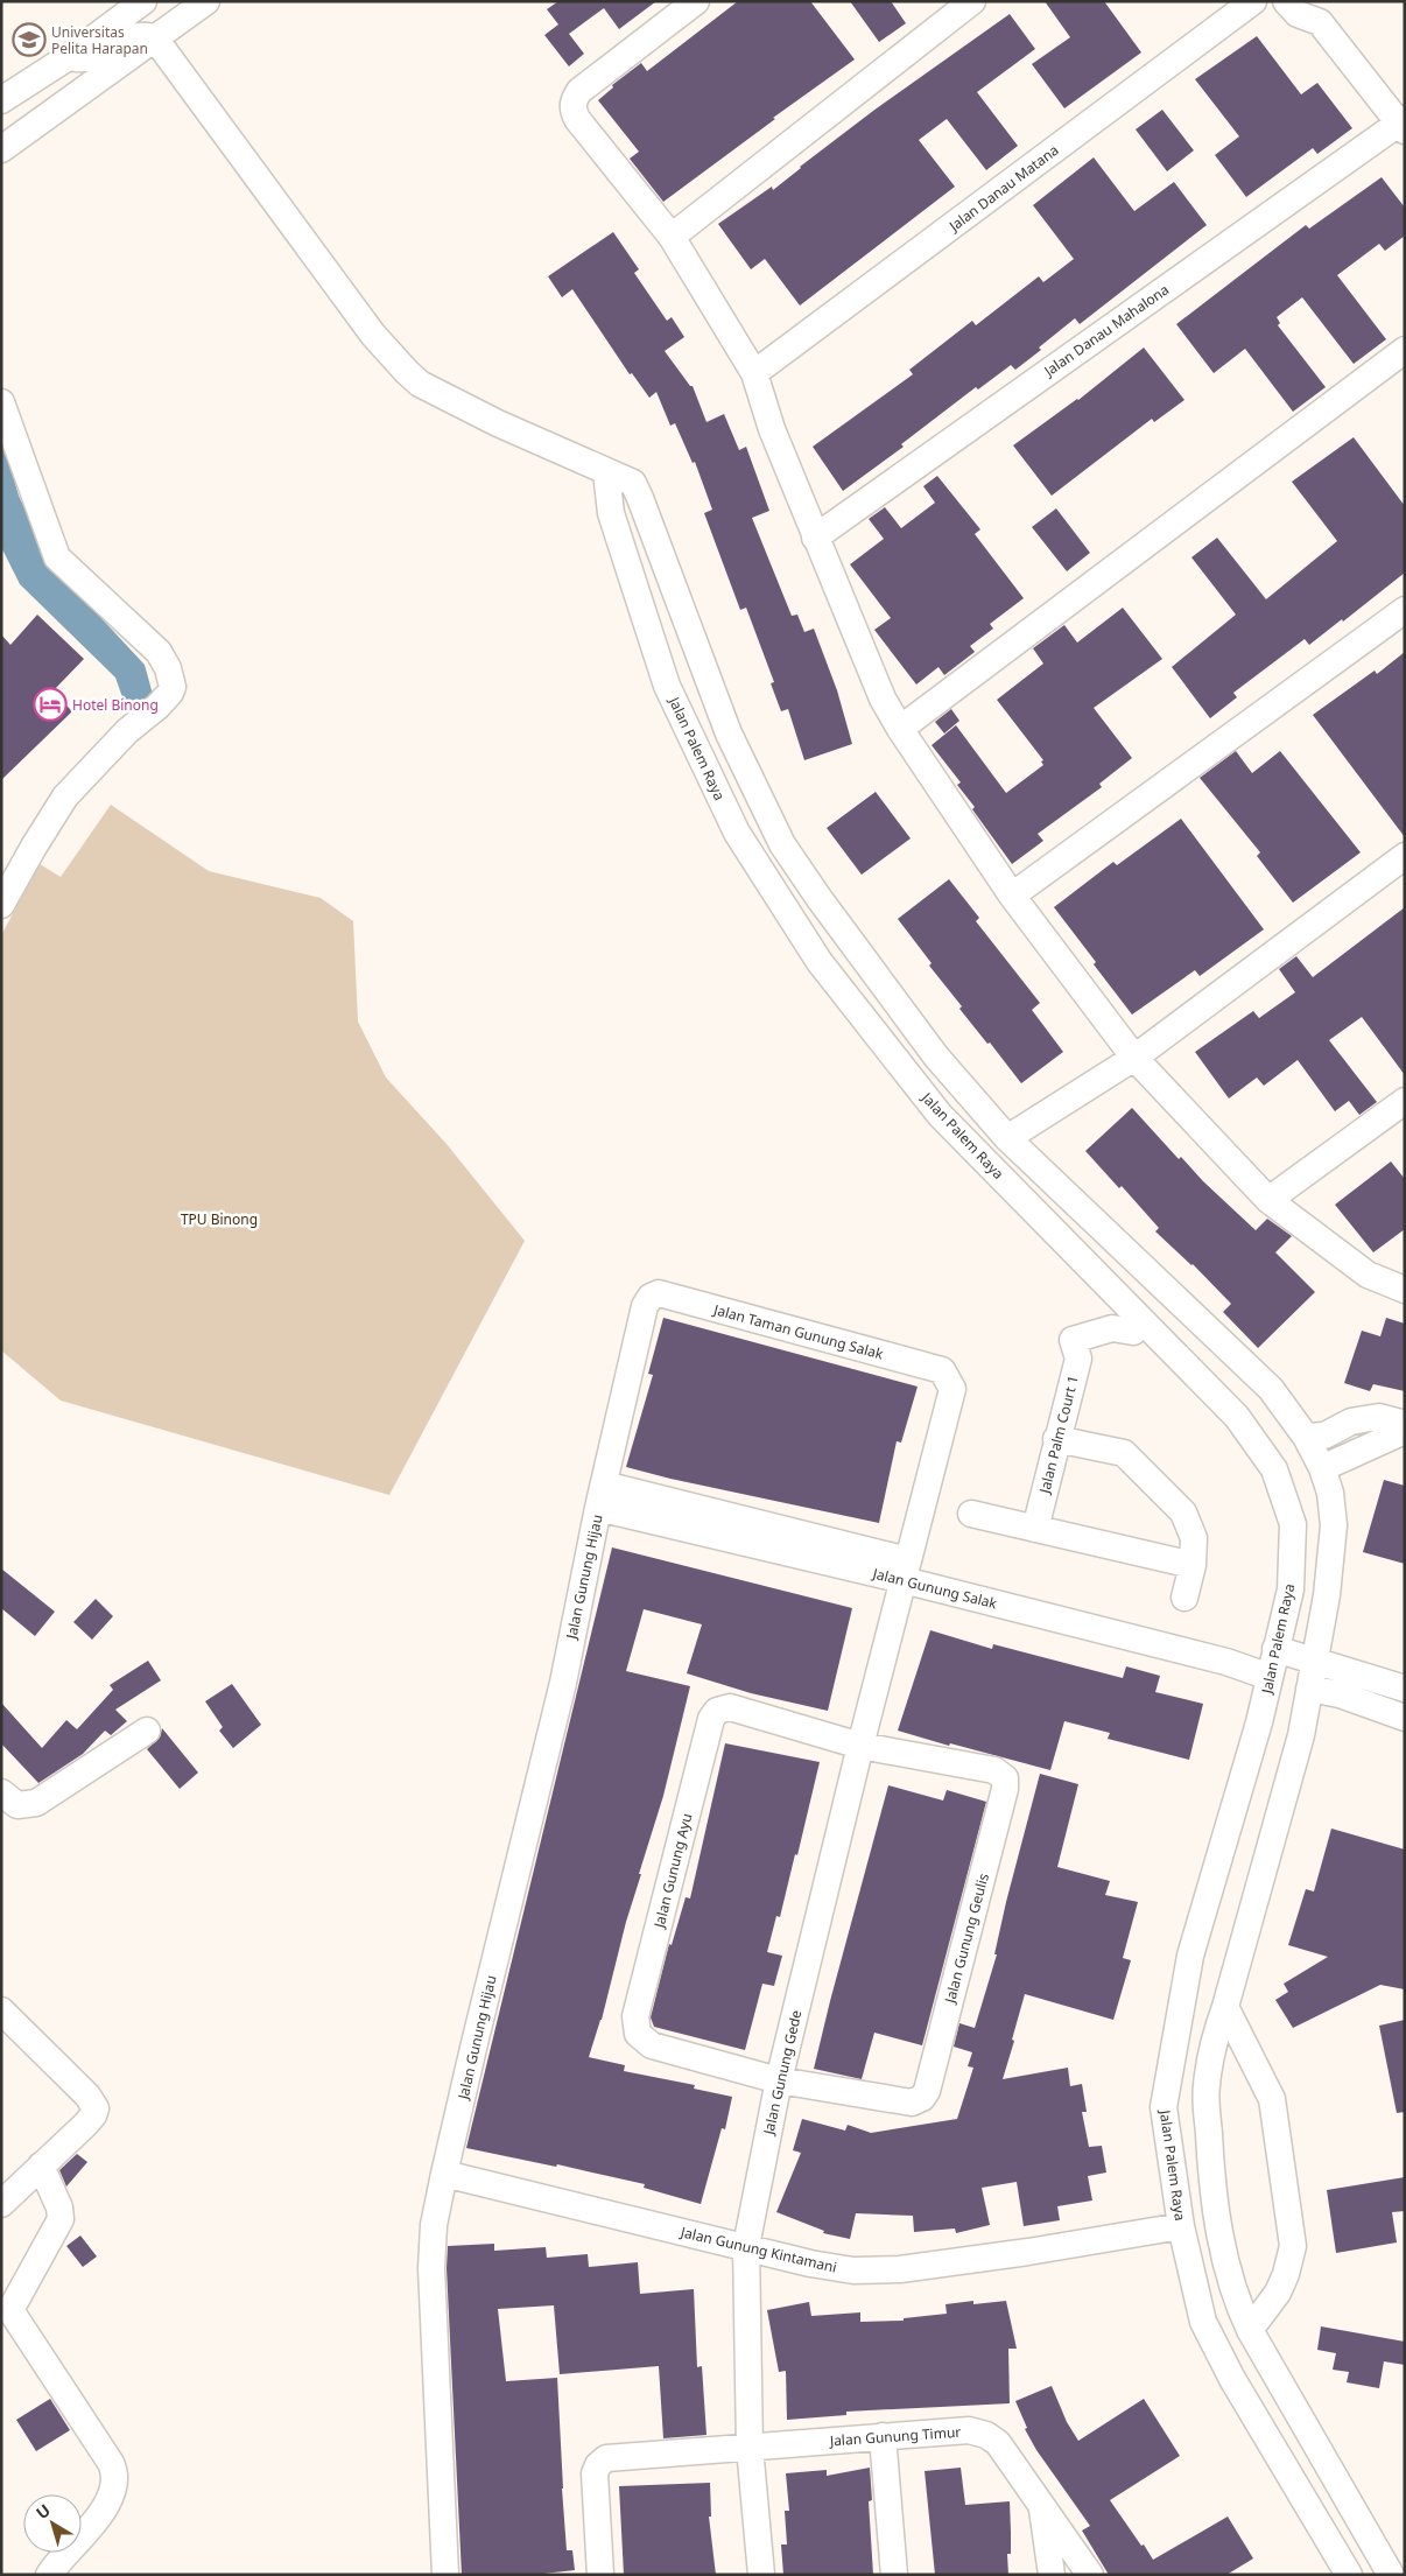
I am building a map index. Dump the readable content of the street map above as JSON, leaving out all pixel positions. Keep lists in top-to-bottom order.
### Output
{
  "streets": {
    "street": [
      "Jalan Danau Matana",
      "Jalan Danau Mahalona",
      "Jalan Palem Raya",
      "Jalan Taman Gunung Salak",
      "Jalan Palm Court 1",
      "Jalan Gunung Hijau",
      "Jalan Gunung Salak",
      "Jalan Gunung Ayu",
      "Jalan Gunung Geulis",
      "Jalan Gunung Gede",
      "Jalan Gunung Kintamani",
      "Jalan Gunung Timur"
    ]
  },
  "crossings": [
    ["Jalan Palem Raya", "Jalan Palm Court 1"],
    ["Jalan Palem Raya", "Jalan Gunung Salak"],
    ["Jalan Palem Raya", "Jalan Gunung Kintamani"],
    ["Jalan Taman Gunung Salak", "Jalan Gunung Hijau"],
    ["Jalan Taman Gunung Salak", "Jalan Gunung Salak"],
    ["Jalan Taman Gunung Salak", "Jalan Gunung Gede"],
    ["Jalan Gunung Hijau", "Jalan Gunung Salak"],
    ["Jalan Gunung Hijau", "Jalan Gunung Kintamani"],
    ["Jalan Gunung Salak", "Jalan Gunung Gede"],
    ["Jalan Gunung Ayu", "Jalan Gunung Geulis"],
    ["Jalan Gunung Ayu", "Jalan Gunung Gede"],
    ["Jalan Gunung Geulis", "Jalan Gunung Gede"],
    ["Jalan Gunung Gede", "Jalan Gunung Kintamani"],
    ["Jalan Gunung Gede", "Jalan Gunung Timur"]
  ],
  "parks": ["TPU Binong"],
  "places": {
    "school or university": ["Universitas Pelita Harapan"],
    "hotel": ["Hotel Binong"]
  },
  "north": "top left"
}
